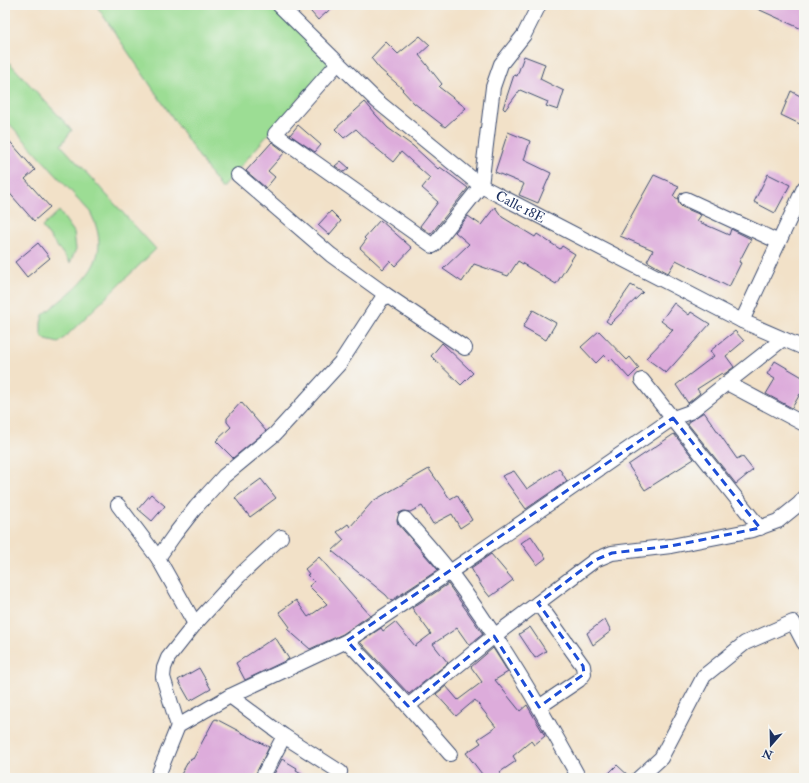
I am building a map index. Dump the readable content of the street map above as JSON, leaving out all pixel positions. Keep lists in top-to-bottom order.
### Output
{
  "streets": {
    "street": ["Calle 18E"]
  },
  "north": "bottom"
}
